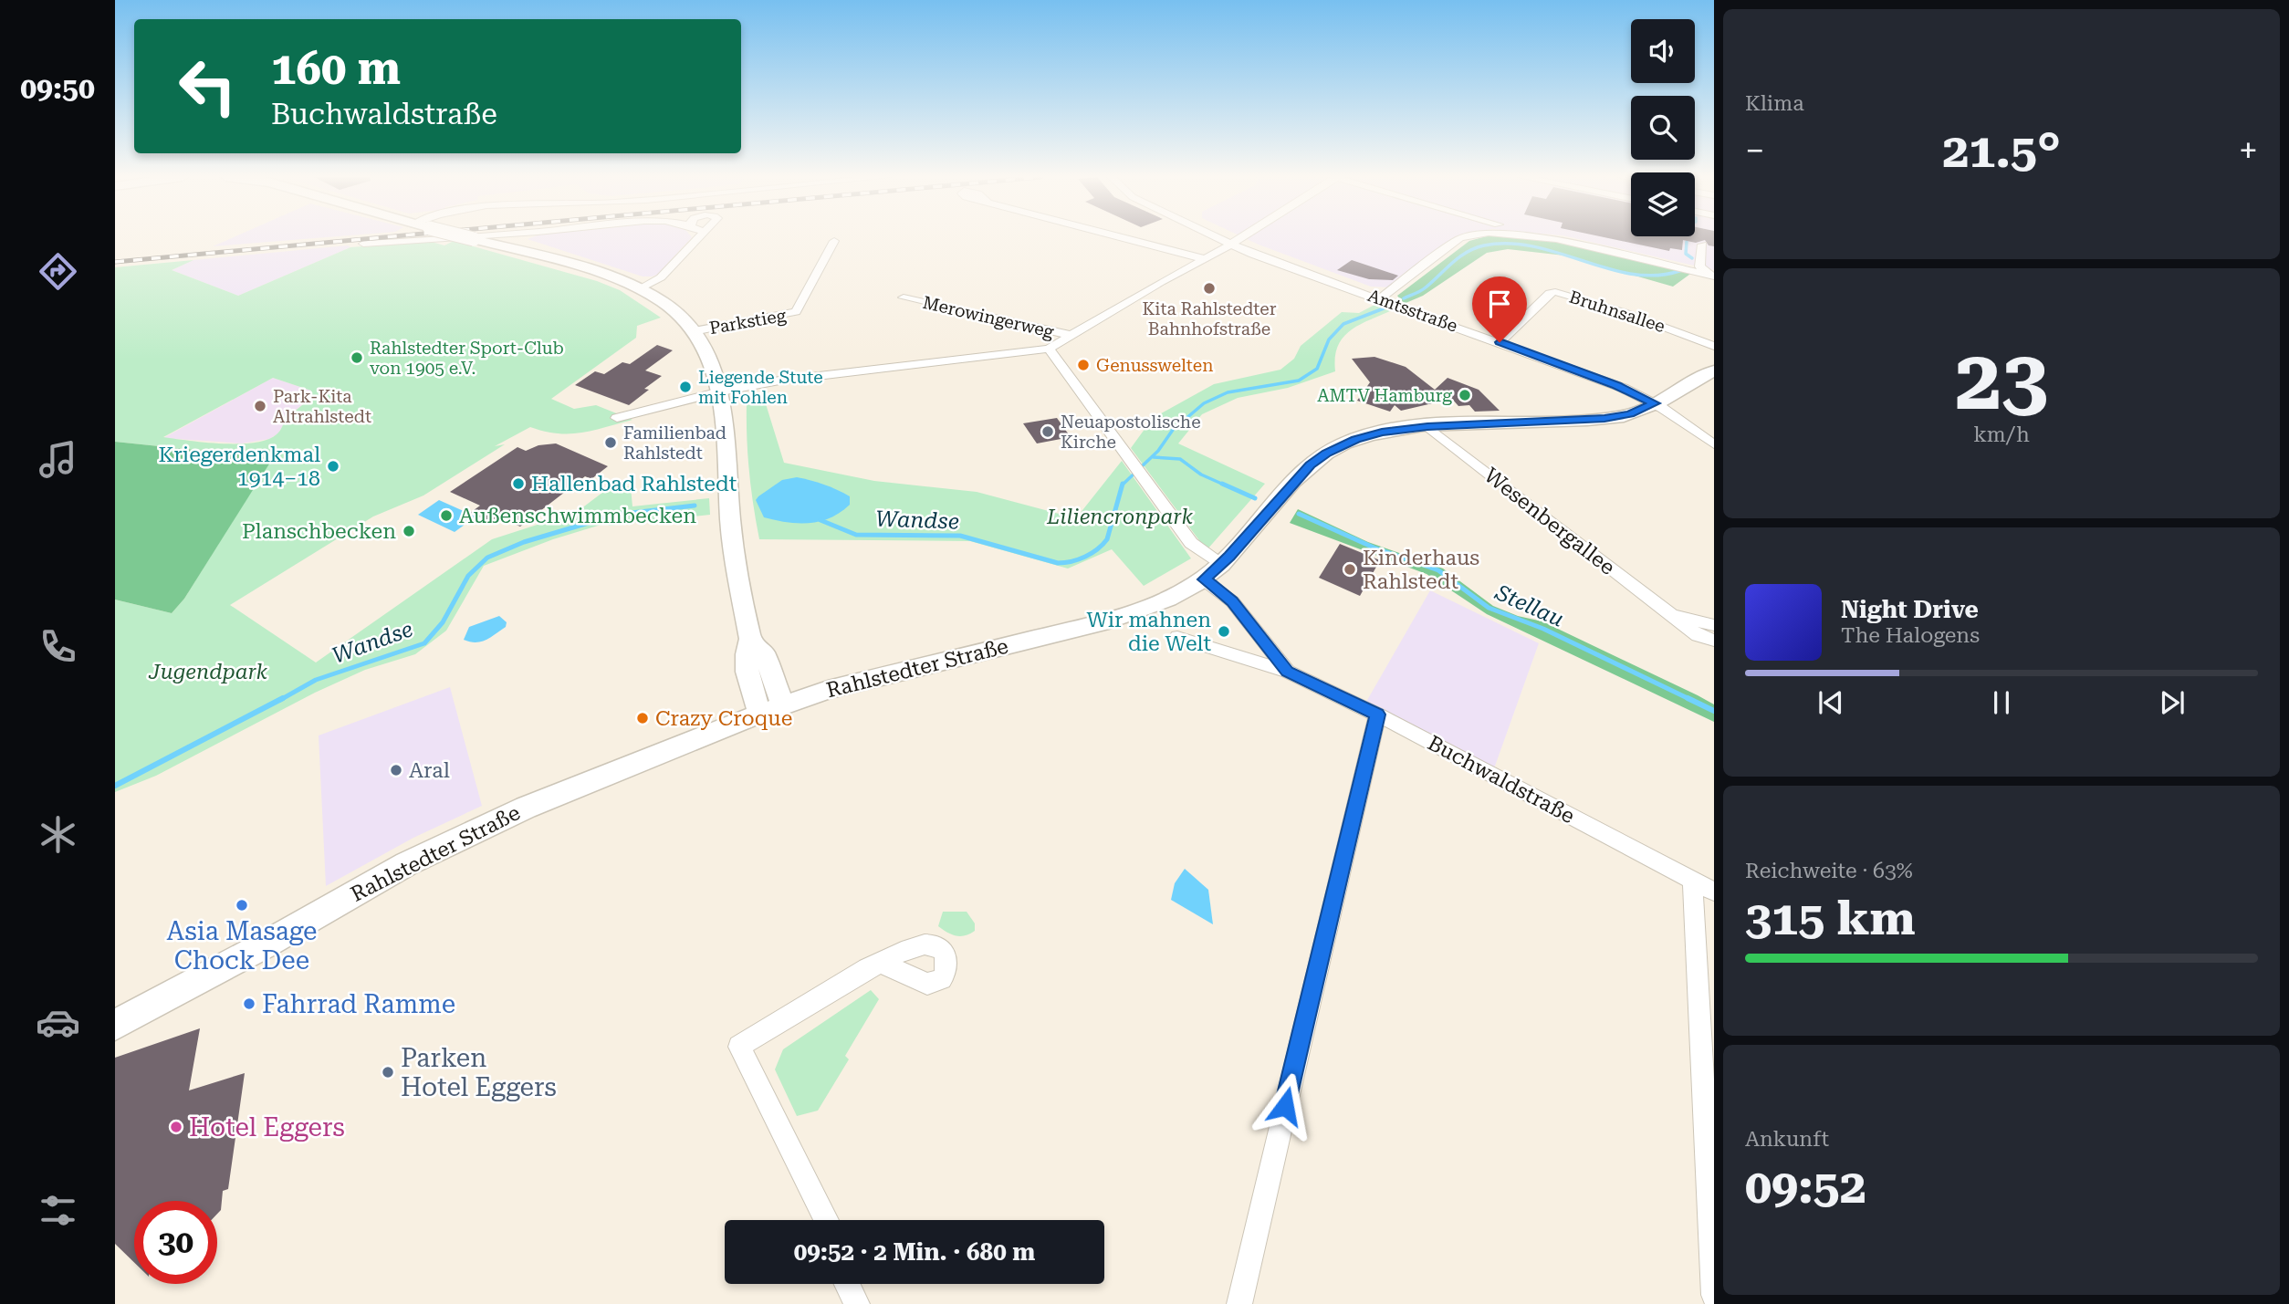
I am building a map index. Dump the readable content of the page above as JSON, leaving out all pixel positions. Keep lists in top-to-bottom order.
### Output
{
  "streets": {
    "main road": ["Rahlstedter Straße"],
    "street": [
      "Amtsstraße",
      "Bruhnsallee",
      "Merowingerweg",
      "Parkstieg",
      "Wesenbergallee",
      "Buchwaldstraße"
    ]
  },
  "crossings": [
    ["Amtsstraße", "Bruhnsallee"],
    ["Amtsstraße", "Rahlstedter Straße"],
    ["Wesenbergallee", "Rahlstedter Straße"],
    ["Rahlstedter Straße", "Buchwaldstraße"]
  ],
  "water": ["Wandse", "Stellau"],
  "parks": ["Liliencronpark", "Jugendpark"],
  "places": [
    "Kita Rahlstedter Bahnhofstraße",
    "Rahlstedter Sport-Club von 1905 e.V.",
    "Genusswelten",
    "Liegende Stute mit Fohlen",
    "AMTV Hamburg",
    "Park-Kita Altrahlstedt",
    "Neuapostolische Kirche",
    "Familienbad Rahlstedt",
    "Kriegerdenkmal 1914–18",
    "Hallenbad Rahlstedt",
    "Außenschwimmbecken",
    "Planschbecken",
    "Kinderhaus Rahlstedt",
    "Wir mahnen die Welt",
    "Crazy Croque",
    "Aral",
    "Asia Masage Chock Dee",
    "Fahrrad Ramme",
    "Parken Hotel Eggers",
    "Hotel Eggers"
  ],
  "page": {
    "tabs": "09:50",
    "tile": [
      "Klima",
      ["23", "km/h"],
      ["Reichweite · 63%", "315 km"],
      ["Ankunft", "09:52"]
    ],
    "turn": ["160 m", "Buchwaldstraße"],
    "heat": ["−", "21.5°", "+"],
    "song": ["Night Drive", "The Halogens"],
    "limit": "30",
    "trip": "09:52 · 2 Min. · 680 m"
  }
}
